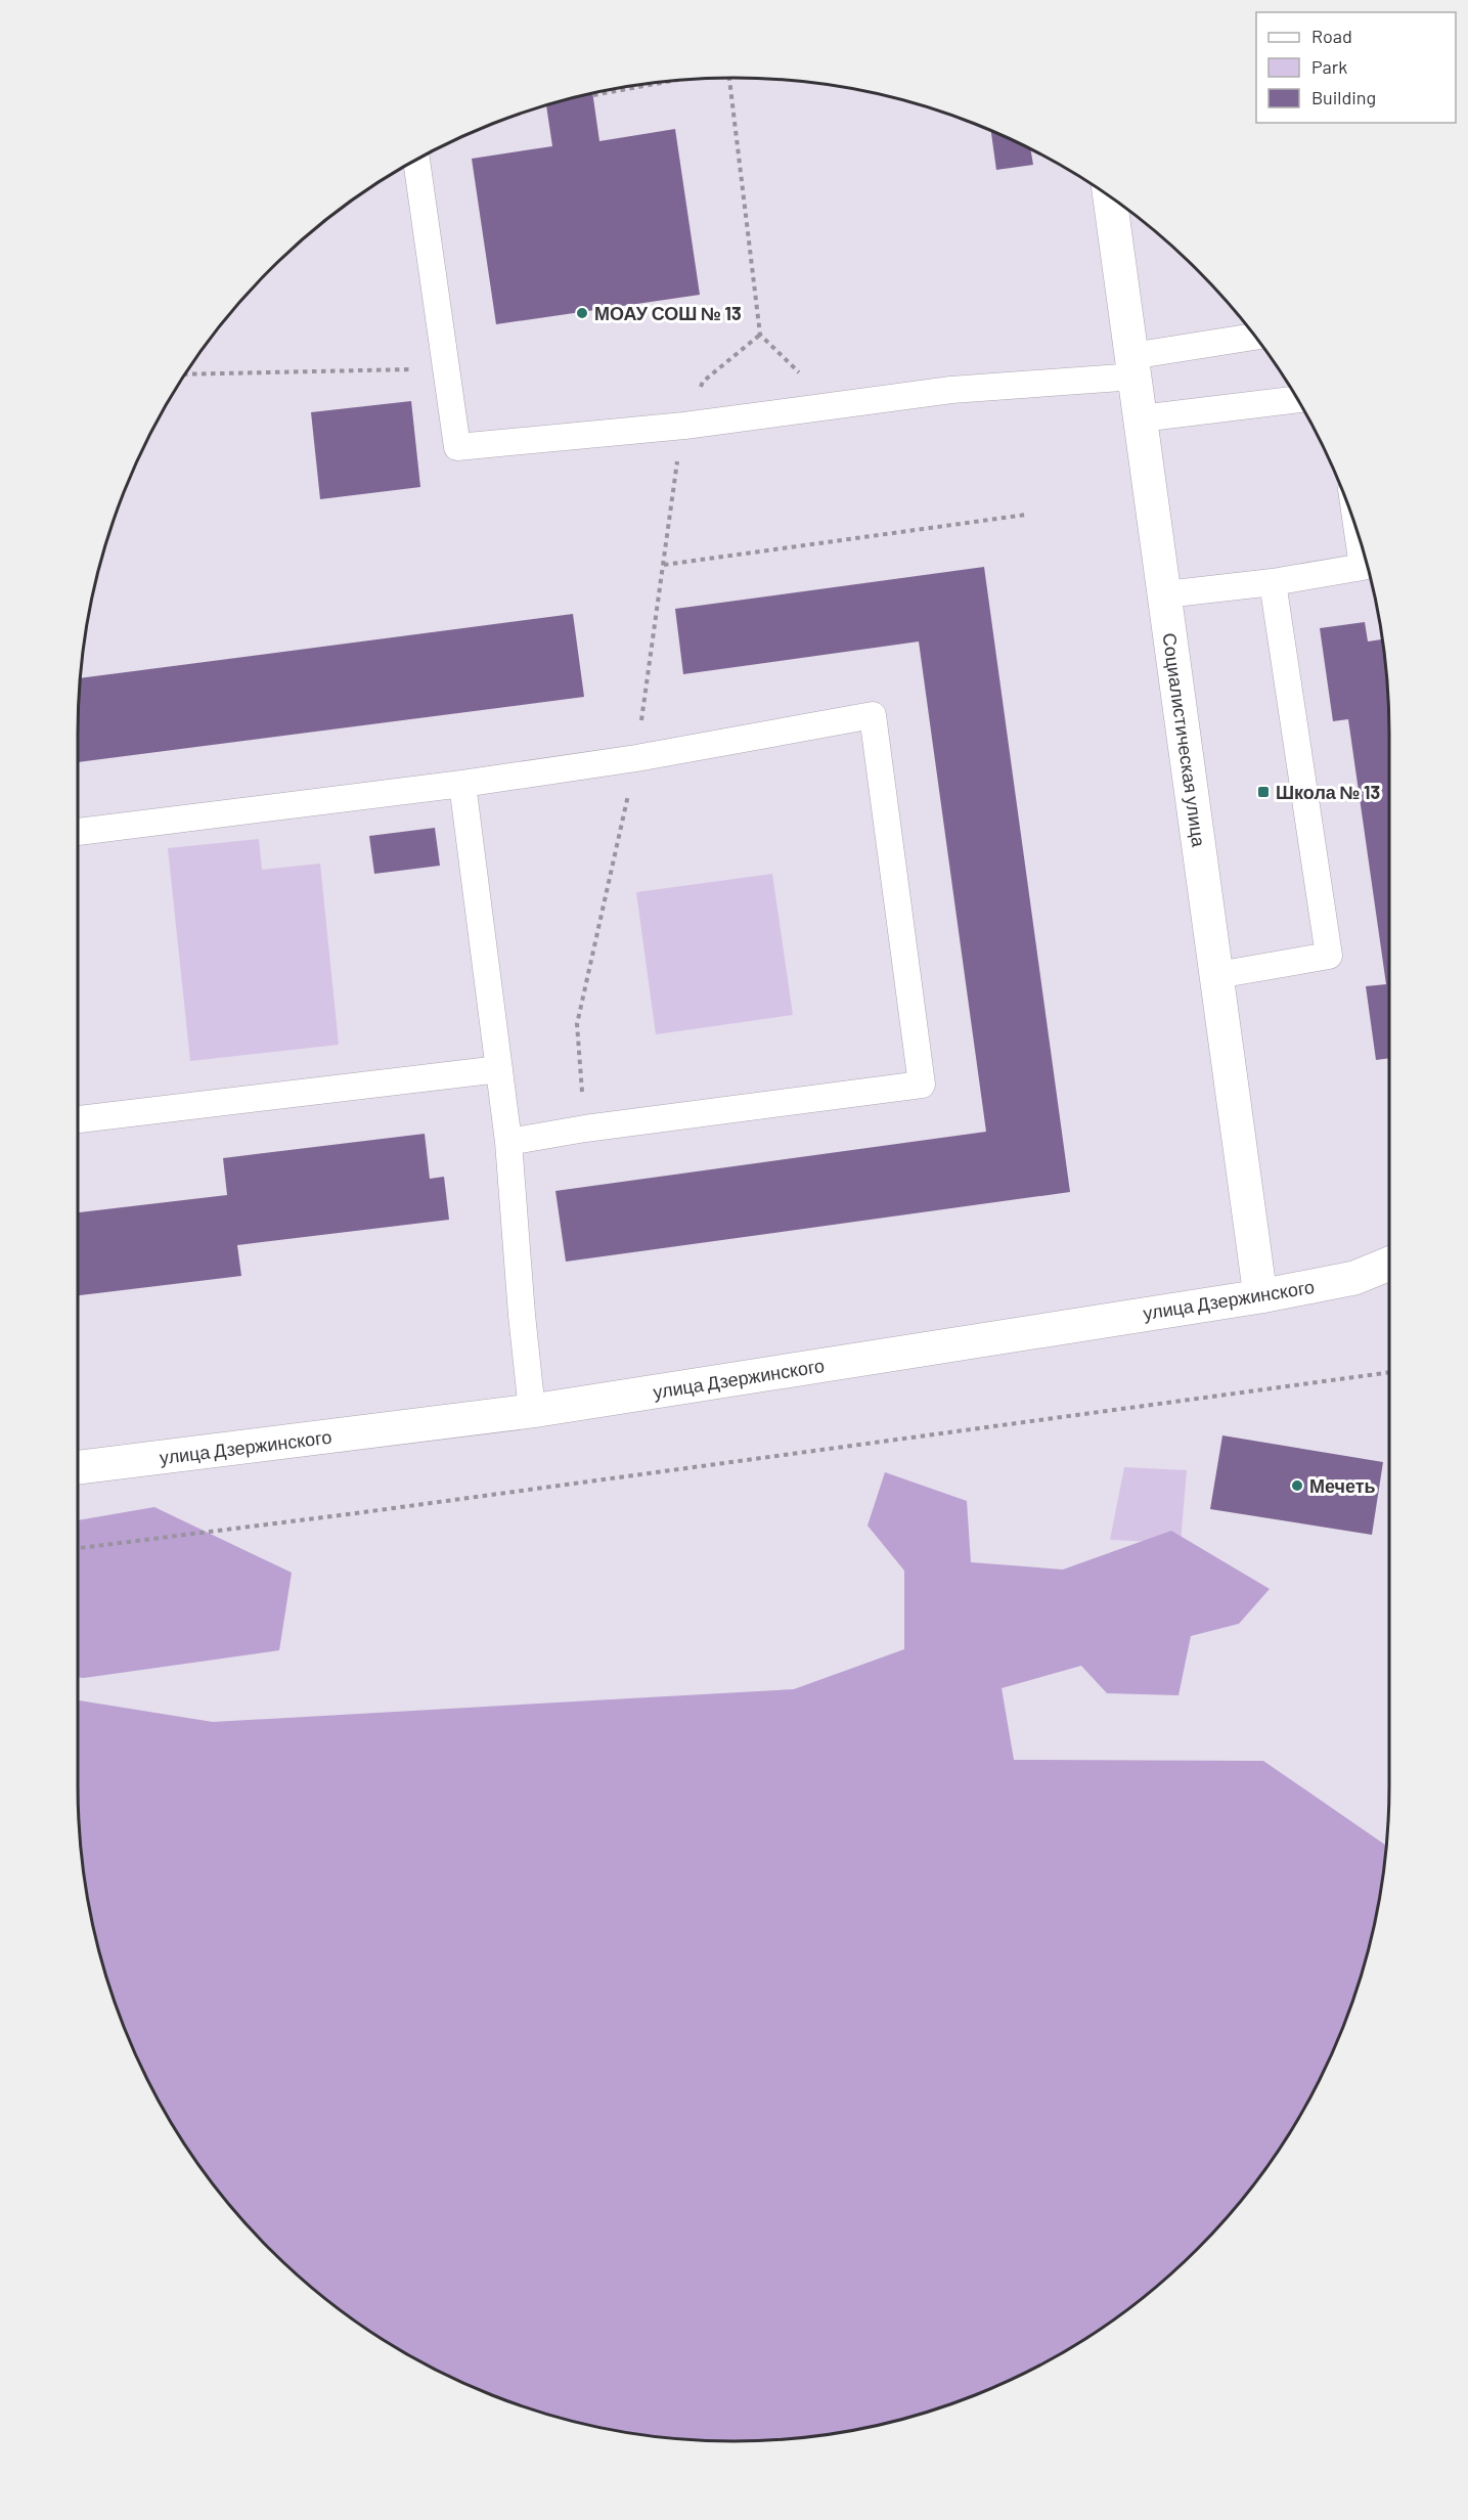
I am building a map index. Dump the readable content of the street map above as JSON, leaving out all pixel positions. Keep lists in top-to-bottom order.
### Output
{
  "streets": {
    "main road": ["Социалистическая улица", "улица Дзержинского"]
  },
  "crossings": [
    ["Социалистическая улица", "улица Дзержинского"]
  ],
  "places": {
    "other": ["МОАУ СОШ № 13", "Мечеть"],
    "transit": ["Школа № 13"]
  },
  "legend": ["Road", "Park", "Building"]
}
